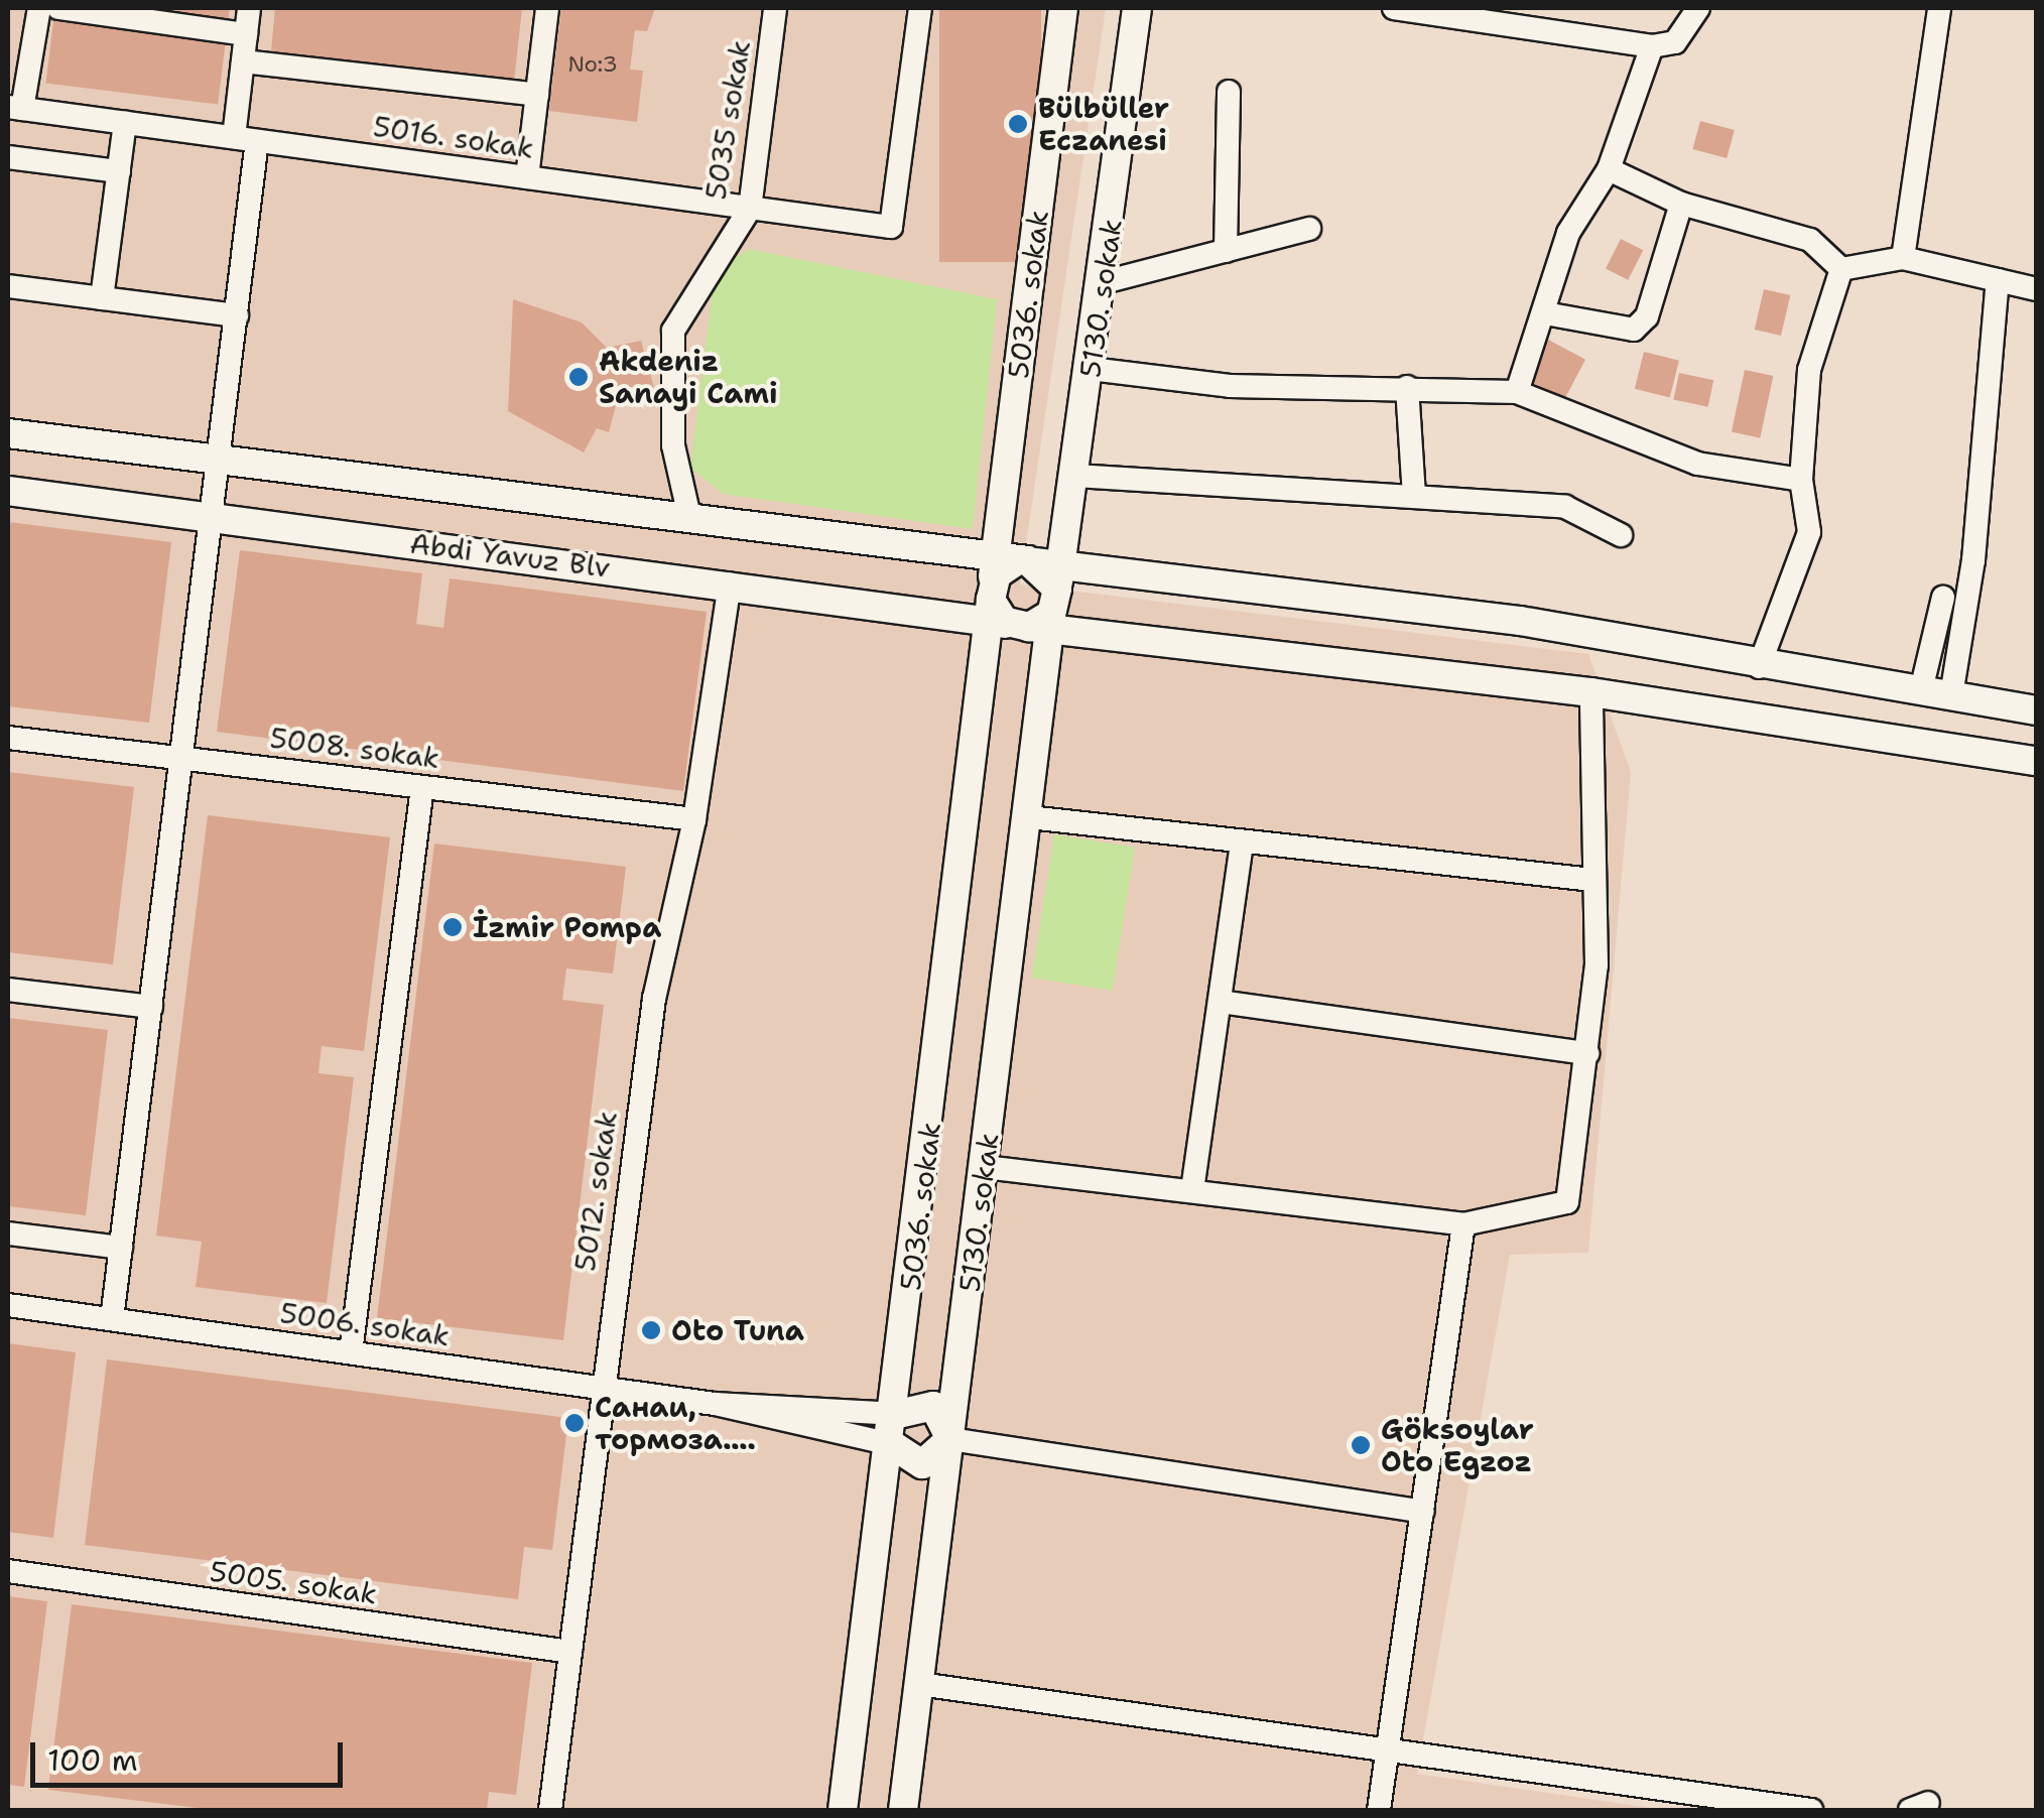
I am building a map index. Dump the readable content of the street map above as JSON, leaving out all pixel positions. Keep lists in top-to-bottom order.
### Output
{
  "streets": {
    "main road": ["5036. sokak", "5130. sokak", "Abdi Yavuz Blv"],
    "street": [
      "5035 sokak",
      "5016. sokak",
      "5008. sokak",
      "5012. sokak",
      "5006. sokak",
      "5005. sokak"
    ]
  },
  "crossings": [
    ["5035 sokak", "5016. sokak"],
    ["5036. sokak", "5130. sokak"],
    ["5036. sokak", "Abdi Yavuz Blv"],
    ["5130. sokak", "Abdi Yavuz Blv"],
    ["Abdi Yavuz Blv", "5012. sokak"],
    ["5008. sokak", "5012. sokak"],
    ["5012. sokak", "5006. sokak"],
    ["5012. sokak", "5005. sokak"]
  ],
  "places": [
    "Bülbüller Eczanesi",
    "Akdeniz Sanayi Cami",
    "İzmir Pompa",
    "Oto Tuna",
    "Санаи, тормоза....",
    "Göksoylar Oto Egzoz"
  ],
  "house_numbers": ["No:3"],
  "scale_bar": "100 m"
}
